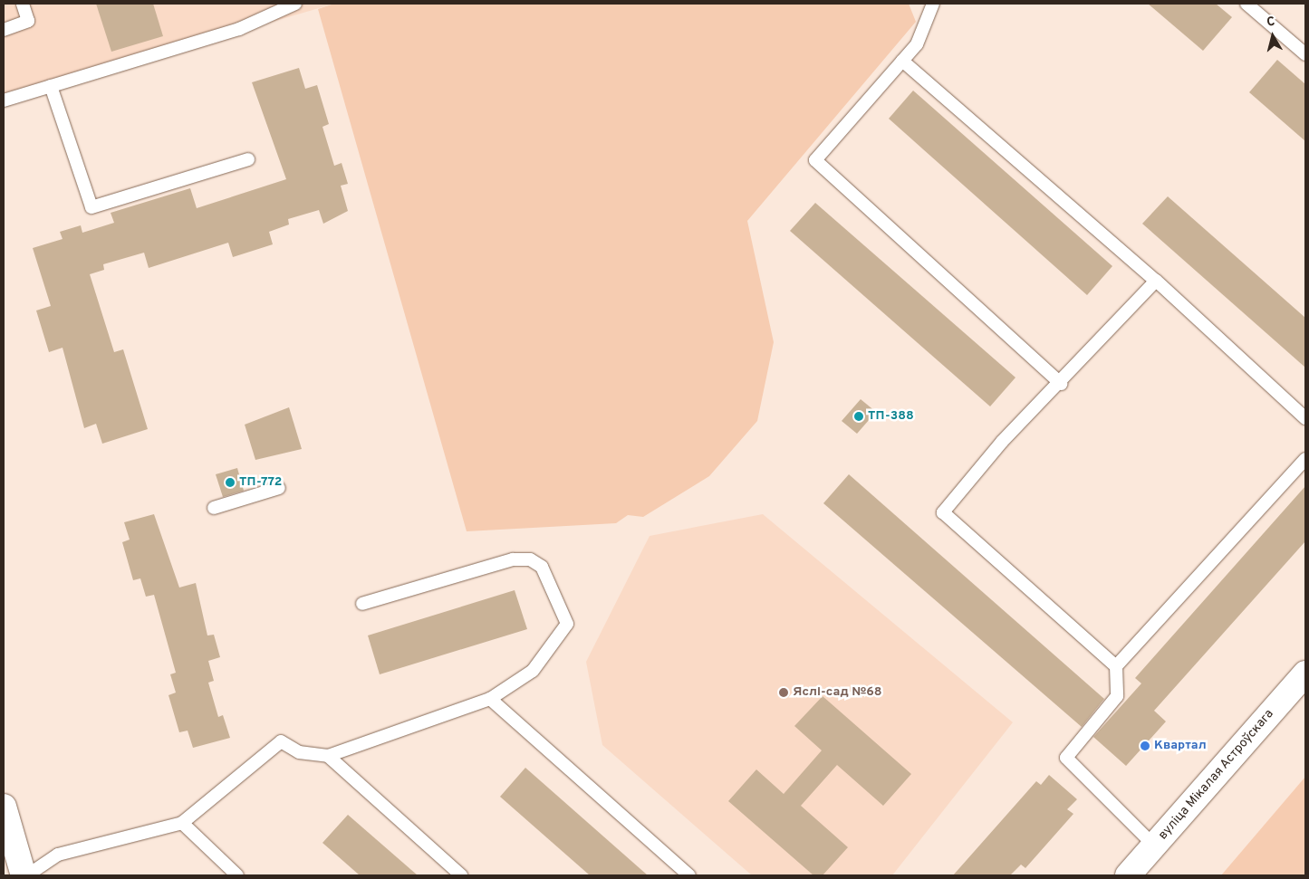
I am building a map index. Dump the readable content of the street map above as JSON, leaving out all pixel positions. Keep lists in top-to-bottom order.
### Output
{
  "streets": {
    "main road": ["вуліца Мікалая Астроўскага"]
  },
  "places": [
    "ТП-388",
    "ТП-772",
    "Яслі-сад №68",
    "Квартал"
  ],
  "north": "top"
}
